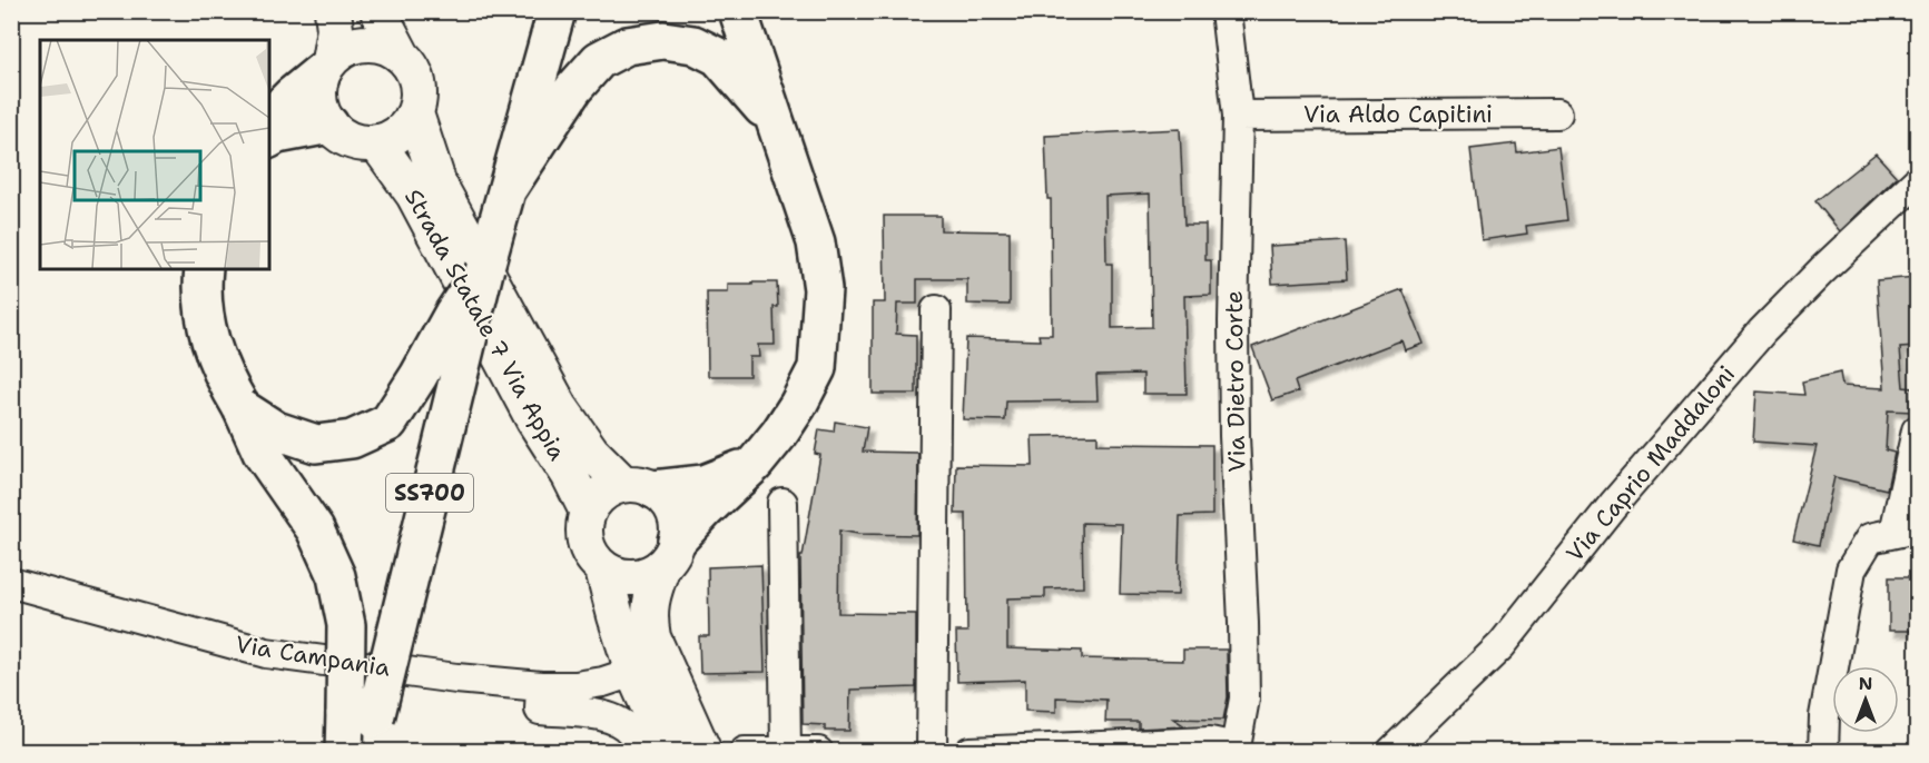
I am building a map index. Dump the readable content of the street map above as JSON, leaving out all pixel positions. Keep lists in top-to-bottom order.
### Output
{
  "streets": {
    "highway": ["SS700"],
    "main road": ["Strada Statale 7 Via Appia"],
    "street": [
      "Via Aldo Capitini",
      "Via Dietro Corte",
      "Via Caprio Maddaloni",
      "Via Campania"
    ]
  },
  "crossings": [
    ["Via Aldo Capitini", "Via Dietro Corte"],
    ["Strada Statale 7 Via Appia", "SS700"]
  ],
  "north": "top"
}
